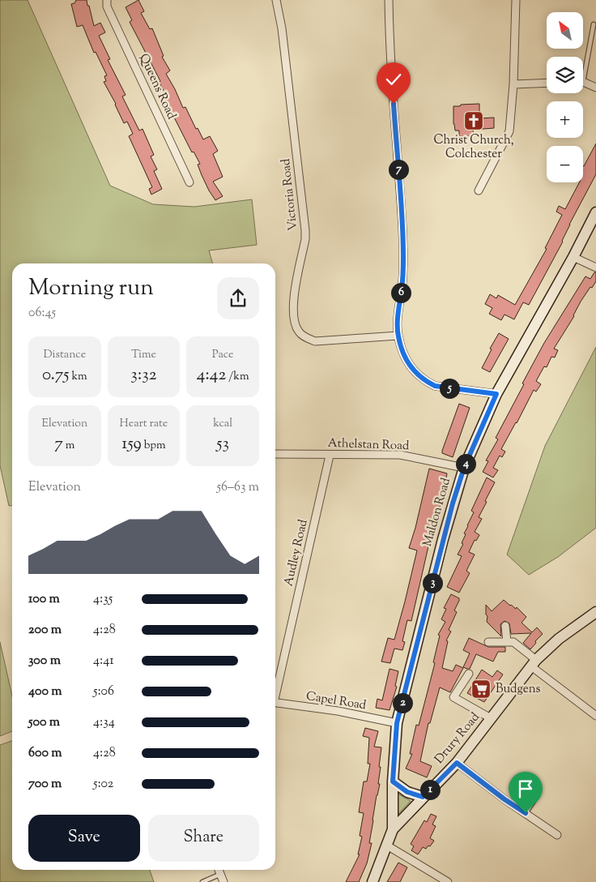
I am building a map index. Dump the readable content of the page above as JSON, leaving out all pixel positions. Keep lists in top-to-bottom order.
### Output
{
  "streets": {
    "main road": ["Maldon Road", "Drury Road"],
    "street": [
      "Queens Road",
      "Victoria Road",
      "Athelstan Road",
      "Audley Road",
      "Capel Road"
    ]
  },
  "crossings": [
    ["Athelstan Road", "Maldon Road"],
    ["Athelstan Road", "Audley Road"],
    ["Maldon Road", "Capel Road"],
    ["Maldon Road", "Drury Road"]
  ],
  "places": {
    "church": ["Christ Church, Colchester"],
    "supermarket": ["Budgens"]
  },
  "north": "top left",
  "page": {
    "map_buttons": ["+", "−"],
    "pins": [
      "7",
      "6",
      "5",
      "4",
      "3",
      "2",
      "1"
    ],
    "heading": ["Morning run", "06:45"],
    "stats": [
      ["Distance", "0.75 km"],
      ["Time", "3:32"],
      ["Pace", "4:42 /km"],
      ["Elevation", "7 m"],
      ["Heart rate", "159 bpm"],
      ["kcal", "53"]
    ],
    "chart": ["Elevation", "56–63 m"],
    "list": [
      {
        "name": "100 m",
        "note": "4:35"
      },
      {
        "name": "200 m",
        "note": "4:28"
      },
      {
        "name": "300 m",
        "note": "4:41"
      },
      {
        "name": "400 m",
        "note": "5:06"
      },
      {
        "name": "500 m",
        "note": "4:34"
      },
      {
        "name": "600 m",
        "note": "4:28"
      },
      {
        "name": "700 m",
        "note": "5:02"
      }
    ],
    "buttons": ["Save", "Share"]
  }
}
